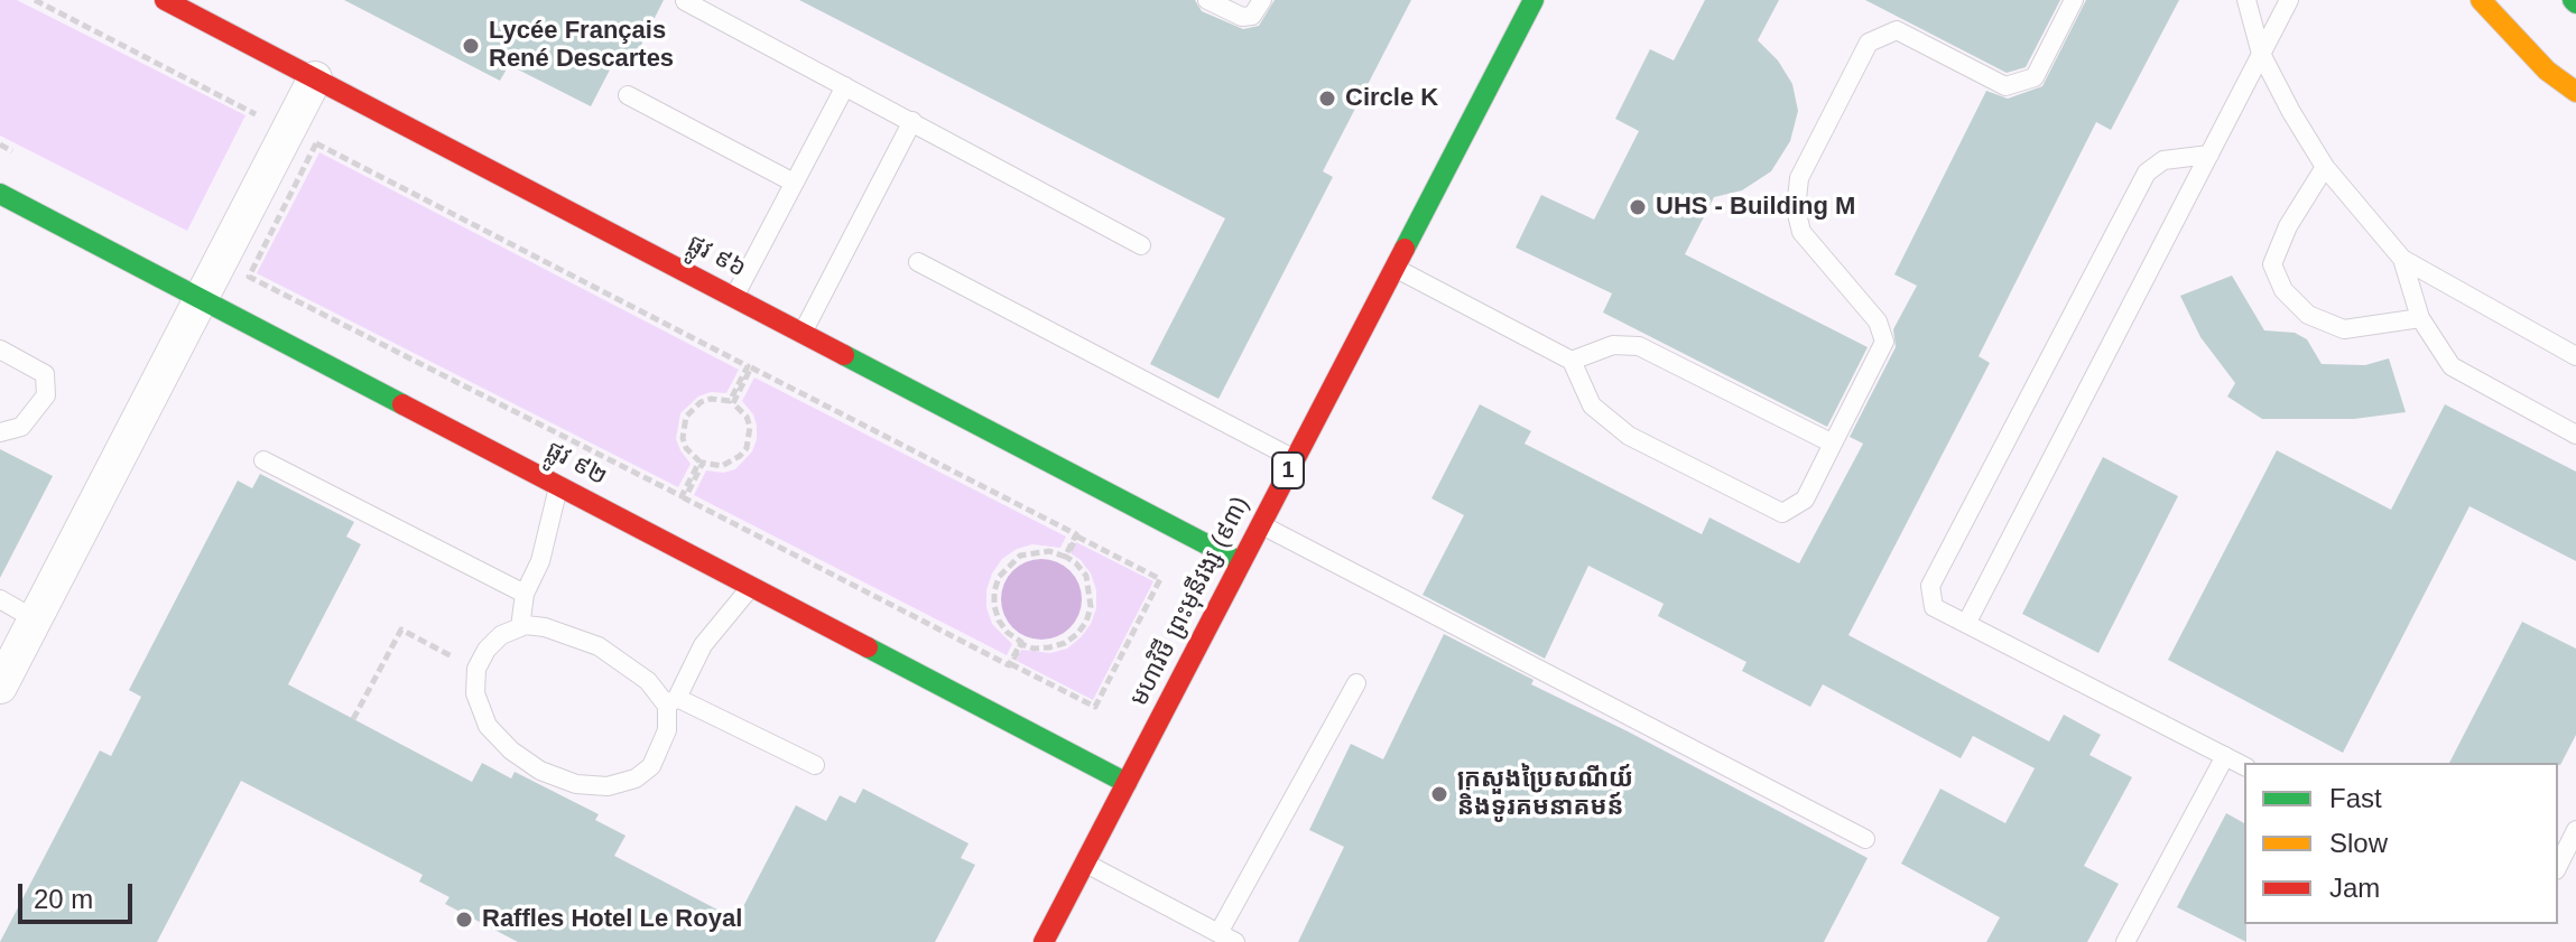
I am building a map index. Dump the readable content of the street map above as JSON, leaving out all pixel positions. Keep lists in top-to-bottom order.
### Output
{
  "streets": {
    "main road": [
      "ផ្លូវ ៩៦",
      "ផ្លូវ ៩២",
      "1",
      "មហាវិថី ព្រះមុនីវង្ស (៩៣)"
    ]
  },
  "crossings": [
    ["ផ្លូវ ៩៦", "មហាវិថី ព្រះមុនីវង្ស (៩៣)"],
    ["ផ្លូវ ៩២", "មហាវិថី ព្រះមុនីវង្ស (៩៣)"]
  ],
  "places": [
    "Lycée Français René Descartes",
    "Circle K",
    "UHS - Building M",
    "ក្រសួងប្រៃសណីយ៍ និងទូរគមនាគមន៍",
    "Raffles Hotel Le Royal"
  ],
  "legend": ["Fast", "Slow", "Jam"],
  "scale_bar": "20 m"
}
